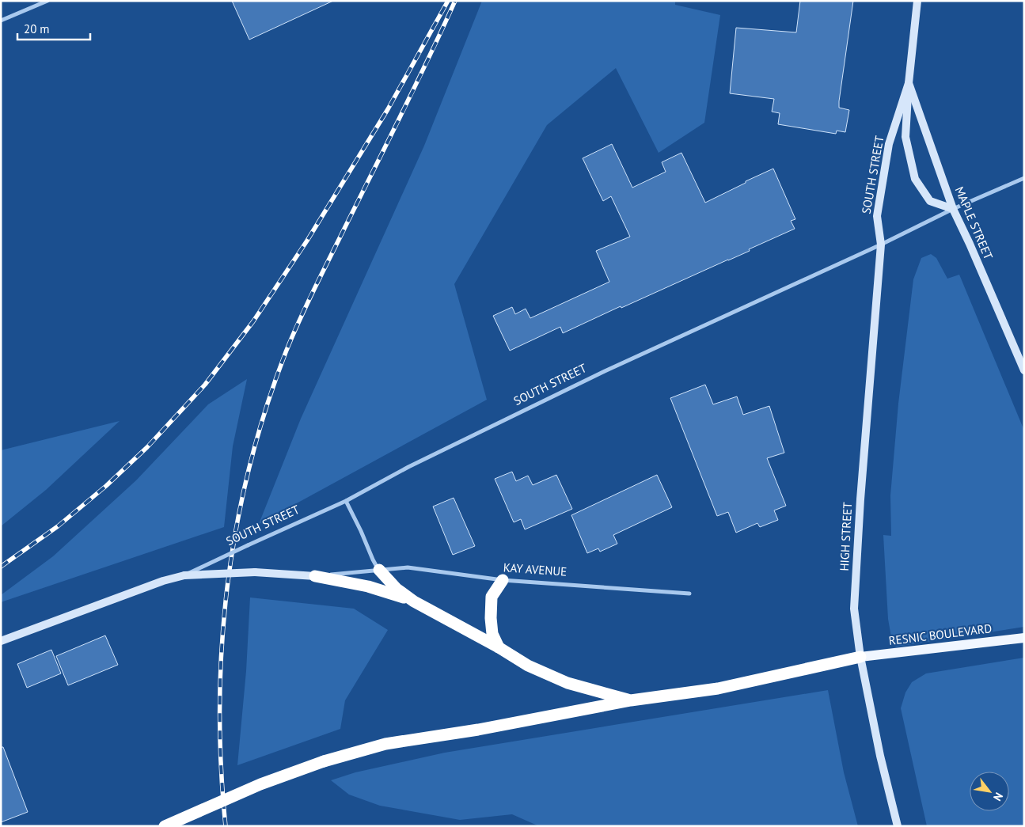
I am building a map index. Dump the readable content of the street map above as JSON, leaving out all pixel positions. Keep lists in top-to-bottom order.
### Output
{
  "streets": {
    "main road": [
      "SOUTH STREET",
      "MAPLE STREET",
      "HIGH STREET",
      "KAY AVENUE",
      "RESNIC BOULEVARD"
    ]
  },
  "crossings": [
    ["SOUTH STREET", "MAPLE STREET"],
    ["SOUTH STREET", "HIGH STREET"],
    ["SOUTH STREET", "KAY AVENUE"],
    ["HIGH STREET", "RESNIC BOULEVARD"]
  ],
  "scale_bar": "20 m",
  "north": "bottom right"
}
